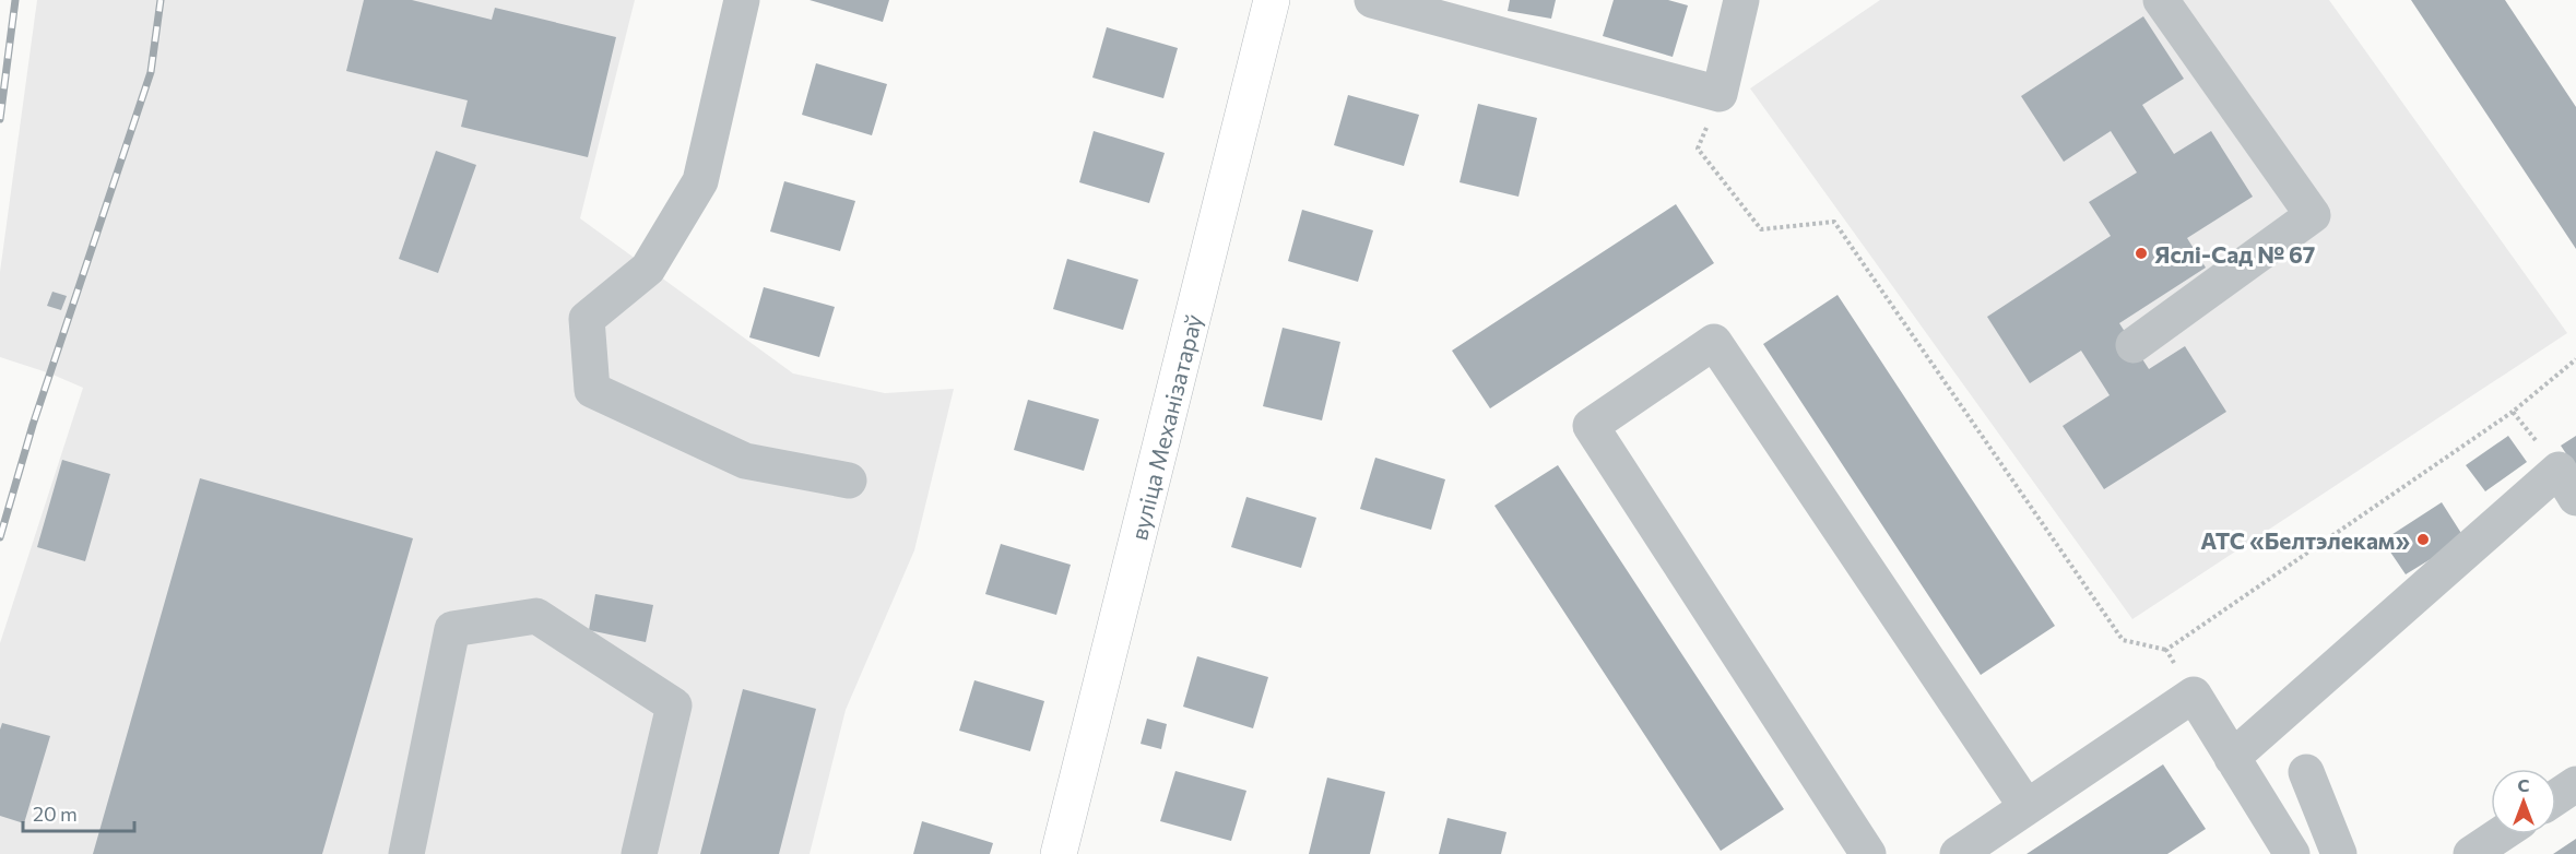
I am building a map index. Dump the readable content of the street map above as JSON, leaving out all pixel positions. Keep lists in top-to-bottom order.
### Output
{
  "streets": {
    "main road": ["вуліца Механізатараў"]
  },
  "places": ["Яслі-Сад № 67", "АТС «Белтэлекам»"],
  "scale_bar": "20 m",
  "north": "top"
}
